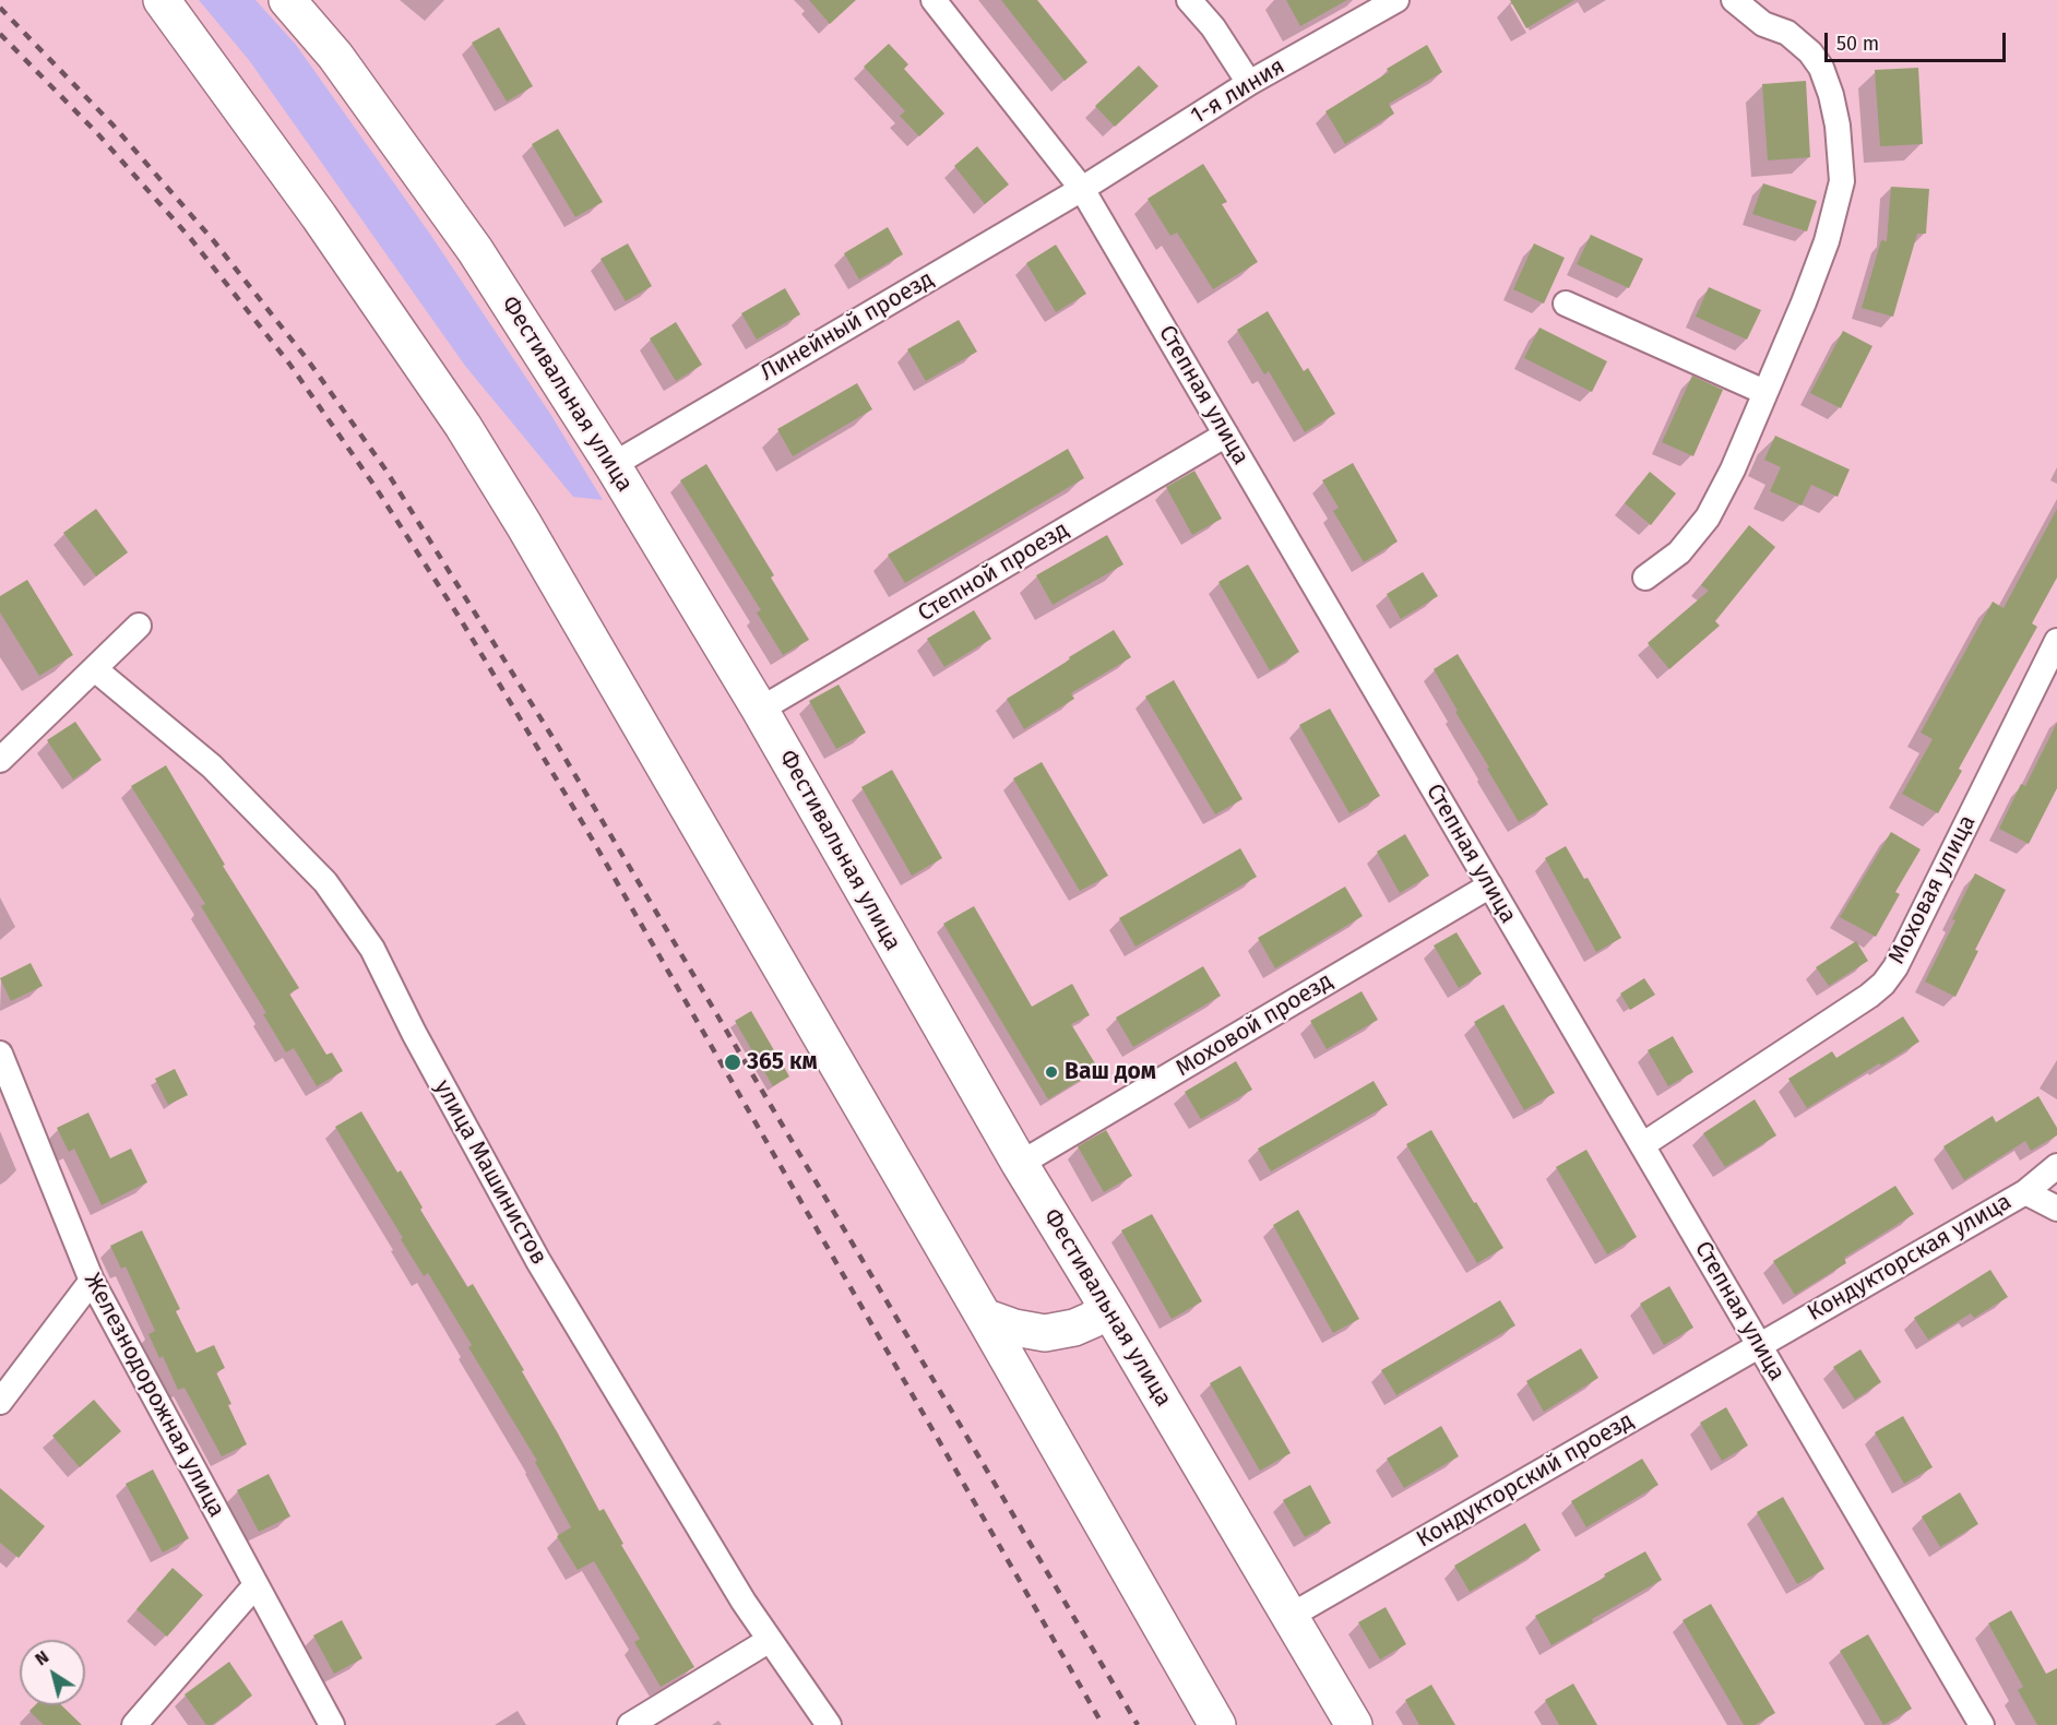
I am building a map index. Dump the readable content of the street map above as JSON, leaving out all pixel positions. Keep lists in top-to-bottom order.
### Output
{
  "streets": {
    "main road": ["Фестивальная улица"],
    "street": [
      "1-я линия",
      "Линейный проезд",
      "Степная улица",
      "Степной проезд",
      "Моховая улица",
      "Моховой проезд",
      "улица Машинистов",
      "Кондукторская улица",
      "Железнодорожная улица",
      "Кондукторский проезд"
    ]
  },
  "crossings": [
    ["1-я линия", "Линейный проезд"],
    ["1-я линия", "Степная улица"],
    ["Линейный проезд", "Фестивальная улица"],
    ["Линейный проезд", "Степная улица"],
    ["Фестивальная улица", "Степной проезд"],
    ["Фестивальная улица", "Моховой проезд"],
    ["Фестивальная улица", "Кондукторский проезд"],
    ["Степная улица", "Степной проезд"],
    ["Степная улица", "Моховая улица"],
    ["Степная улица", "Моховой проезд"],
    ["Степная улица", "Кондукторская улица"],
    ["Степная улица", "Кондукторский проезд"],
    ["Кондукторская улица", "Кондукторский проезд"]
  ],
  "places": ["365 км", "Ваш дом"],
  "scale_bar": "50 m",
  "north": "top left"
}
